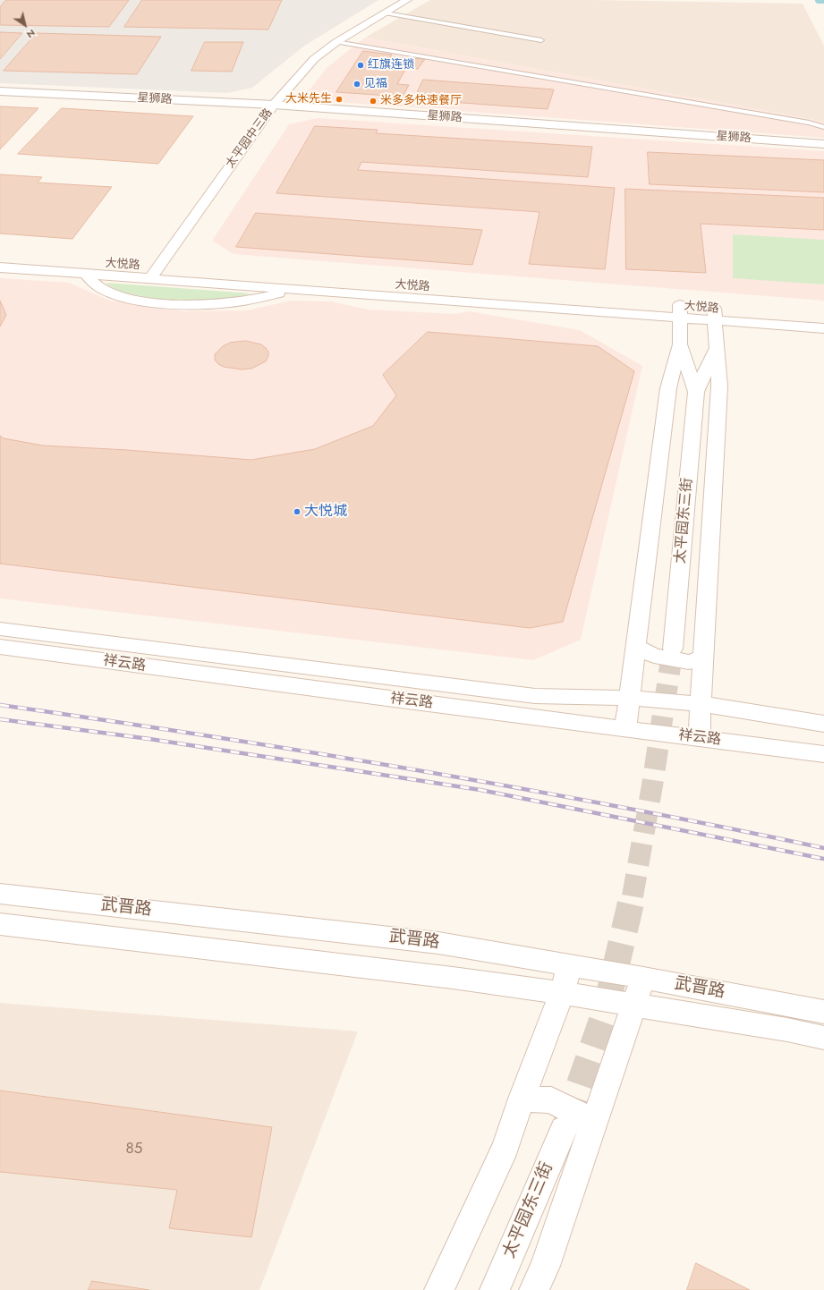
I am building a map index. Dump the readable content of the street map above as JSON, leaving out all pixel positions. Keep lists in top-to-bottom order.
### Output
{
  "streets": {
    "street": [
      "星狮路",
      "太平园中三路",
      "大悦路",
      "太平园东三街",
      "祥云路",
      "武晋路"
    ]
  },
  "crossings": [
    ["星狮路", "太平园中三路"],
    ["太平园中三路", "大悦路"]
  ],
  "places": [
    "红旗连锁",
    "见福",
    "大米先生",
    "米多多快速餐厅",
    "大悦城"
  ],
  "house_numbers": ["85"],
  "north": "bottom right"
}
